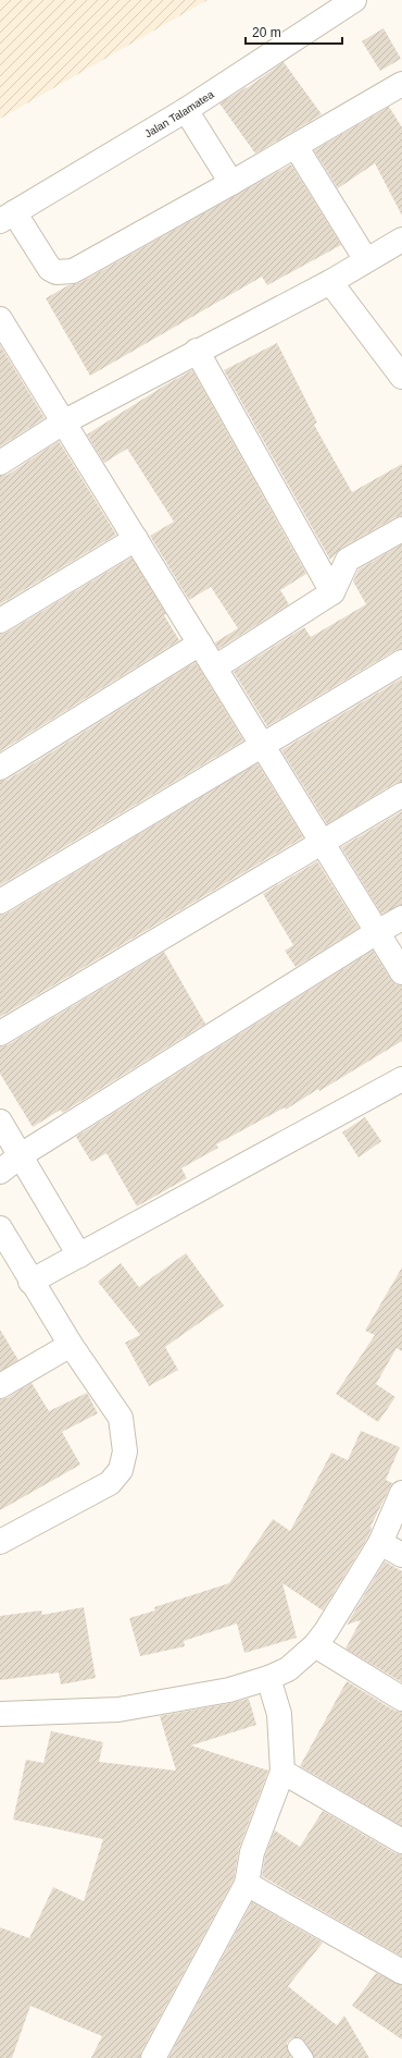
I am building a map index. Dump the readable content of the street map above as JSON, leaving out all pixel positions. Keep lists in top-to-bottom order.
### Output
{
  "streets": {
    "street": ["Jalan Talamatea"]
  },
  "scale_bar": "20 m"
}
